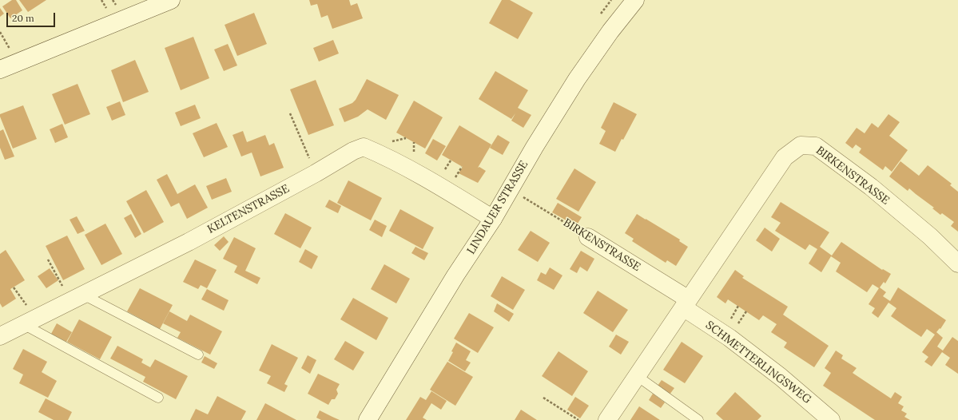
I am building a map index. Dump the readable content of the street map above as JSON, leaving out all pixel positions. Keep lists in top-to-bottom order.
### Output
{
  "streets": {
    "street": [
      "BIRKENSTRASSE",
      "LINDAUER STRASSE",
      "KELTENSTRASSE",
      "SCHMETTERLINGSWEG"
    ]
  },
  "crossings": [
    ["BIRKENSTRASSE", "SCHMETTERLINGSWEG"],
    ["LINDAUER STRASSE", "KELTENSTRASSE"]
  ],
  "scale_bar": "20 m"
}
